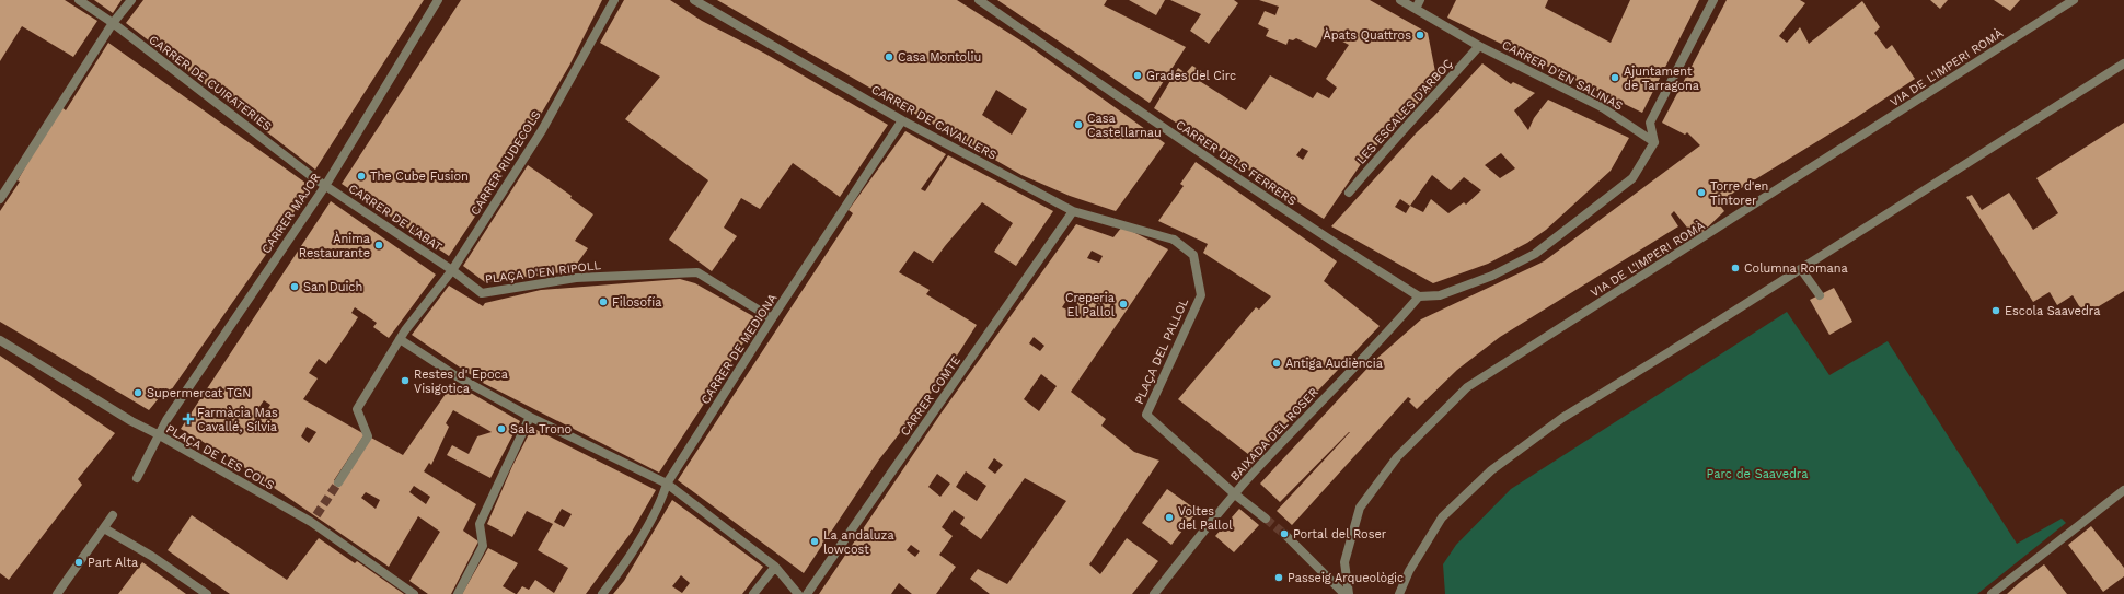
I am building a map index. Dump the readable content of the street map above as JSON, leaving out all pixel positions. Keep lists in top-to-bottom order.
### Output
{
  "streets": {
    "street": [
      "VIA DE L'IMPERI ROMÀ",
      "CARRER D'EN SALINAS",
      "CARRER DE CUIRATERIES",
      "LES ESCALES D'ARBOÇ",
      "CARRER DE CAVALLERS",
      "CARRER RIUDECOLS",
      "CARRER DELS FERRERS",
      "CARRER MAJOR",
      "CARRER DE L'ABAT",
      "PLAÇA D'EN RIPOLL",
      "CARRER DE MEDIONA",
      "PLAÇA DEL PALLOL",
      "CARRER COMTE",
      "BAIXADA DEL ROSER",
      "PLAÇA DE LES COLS"
    ]
  },
  "crossings": [
    ["CARRER D'EN SALINAS", "LES ESCALES D'ARBOÇ"],
    ["CARRER DE CUIRATERIES", "CARRER MAJOR"],
    ["CARRER DE CUIRATERIES", "CARRER DE L'ABAT"],
    ["CARRER DE CAVALLERS", "CARRER DE MEDIONA"],
    ["CARRER DE CAVALLERS", "PLAÇA DEL PALLOL"],
    ["CARRER DE CAVALLERS", "CARRER COMTE"],
    ["CARRER RIUDECOLS", "CARRER DE L'ABAT"],
    ["CARRER RIUDECOLS", "PLAÇA D'EN RIPOLL"],
    ["CARRER DELS FERRERS", "BAIXADA DEL ROSER"],
    ["CARRER MAJOR", "CARRER DE L'ABAT"],
    ["CARRER MAJOR", "PLAÇA DE LES COLS"],
    ["CARRER DE L'ABAT", "PLAÇA D'EN RIPOLL"],
    ["PLAÇA D'EN RIPOLL", "CARRER DE MEDIONA"],
    ["PLAÇA DEL PALLOL", "BAIXADA DEL ROSER"]
  ],
  "parks": ["Parc de Saavedra"],
  "places": {
    "other": [
      "Àpats Quattros",
      "Casa Montoliu",
      "Grades del Circ",
      "Ajuntament de Tarragona",
      "Casa Castellarnau",
      "The Cube Fusion",
      "Torre d'en Tintorer",
      "Ànima Restaurante",
      "Columna Romana",
      "San Duich",
      "Filosofía",
      "Creperia El Pallol",
      "Escola Saavedra",
      "Antiga Audiència",
      "Restes d' Epoca Visigotica",
      "Supermercat TGN",
      "Sala Trono",
      "Voltes del Pallol",
      "Portal del Roser",
      "La andaluza lowcost",
      "Part Alta",
      "Passeig Arqueològic"
    ],
    "health": ["Farmàcia Mas Cavallé, Sílvia"]
  }
}
